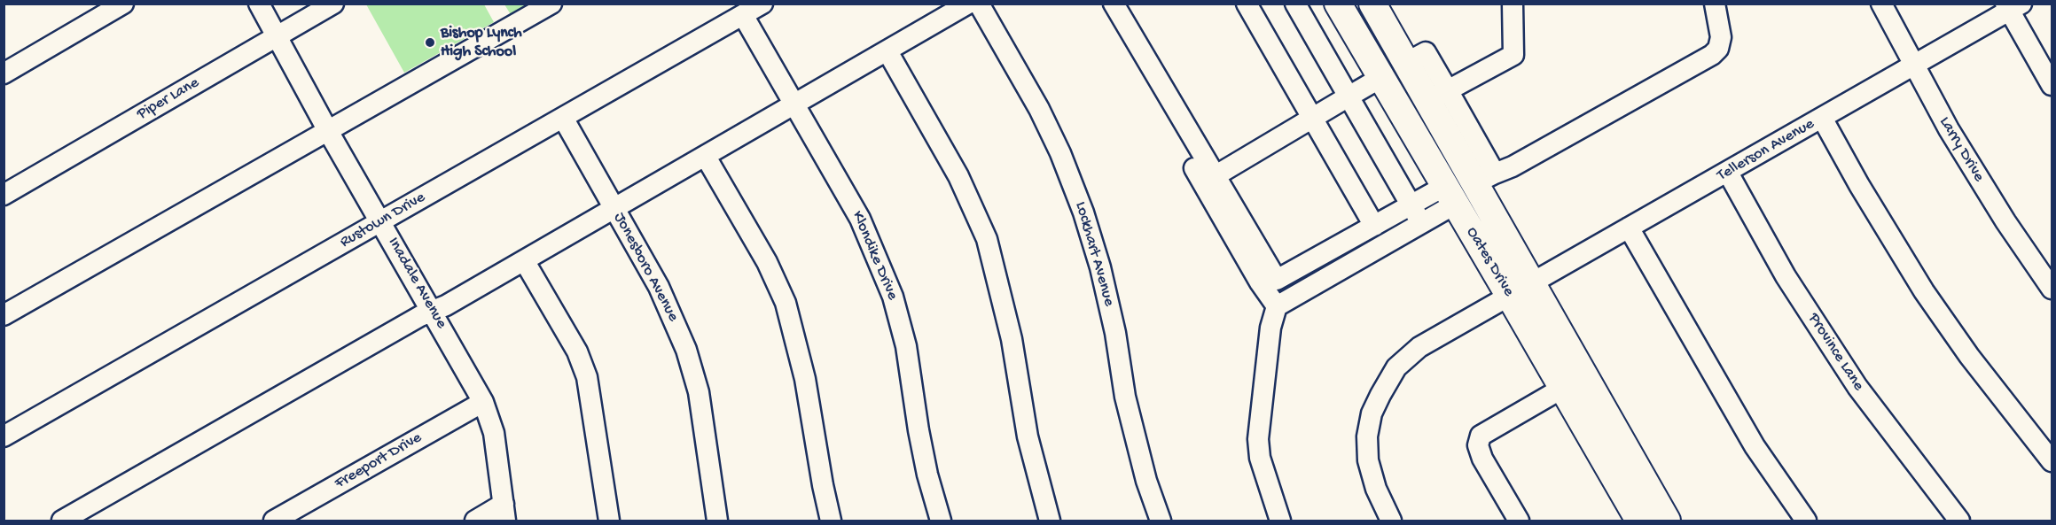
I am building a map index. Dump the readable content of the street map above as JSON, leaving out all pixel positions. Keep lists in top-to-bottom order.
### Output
{
  "streets": {
    "main road": ["Oates Drive"],
    "street": [
      "Piper Lane",
      "Larry Drive",
      "Tellerson Avenue",
      "Rustown Drive",
      "Lockhart Avenue",
      "Klondike Drive",
      "Jonesboro Avenue",
      "Inadale Avenue",
      "Province Lane",
      "Freeport Drive"
    ]
  },
  "crossings": [
    ["Piper Lane", "Inadale Avenue"],
    ["Larry Drive", "Tellerson Avenue"],
    ["Tellerson Avenue", "Oates Drive"],
    ["Tellerson Avenue", "Province Lane"],
    ["Rustown Drive", "Klondike Drive"],
    ["Rustown Drive", "Jonesboro Avenue"],
    ["Rustown Drive", "Inadale Avenue"],
    ["Inadale Avenue", "Freeport Drive"]
  ],
  "places": ["Bishop Lynch High School"]
}
